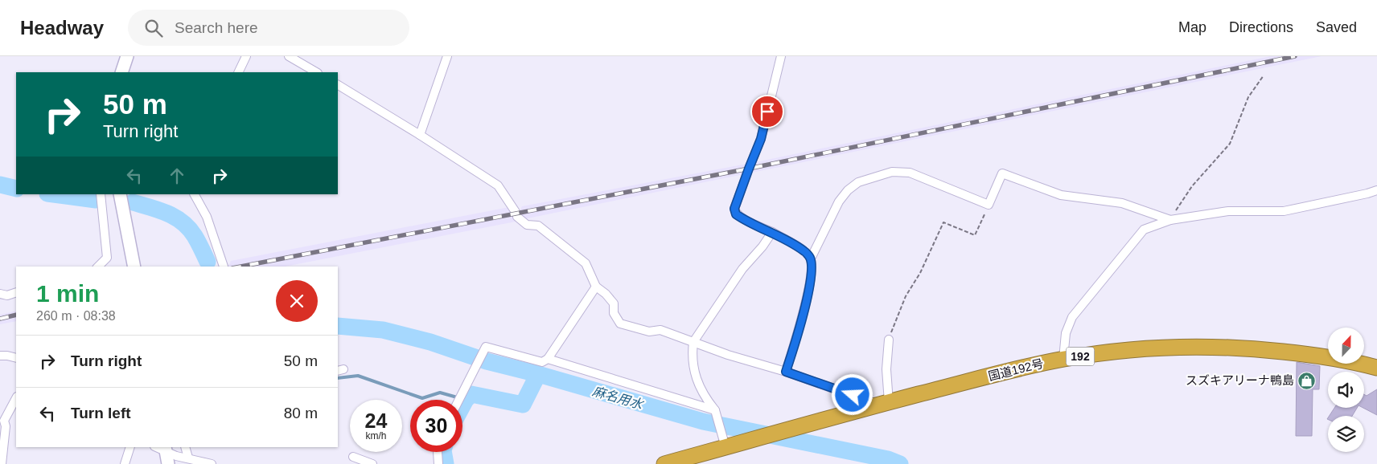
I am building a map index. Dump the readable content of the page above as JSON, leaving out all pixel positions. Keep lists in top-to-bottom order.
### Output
{
  "streets": {
    "highway": ["192", "国道192号"]
  },
  "water": ["麻名用水"],
  "places": {
    "shop": ["スズキアリーナ鴨島"]
  },
  "north": "top",
  "page": {
    "header": "Headway",
    "search": "Search here",
    "nav": ["Map", "Directions", "Saved"],
    "turn": ["50 m", "Turn right"],
    "heading": ["1 min", "260 m · 08:38"],
    "list": [
      {
        "name": "Turn right",
        "value": "50 m"
      },
      {
        "name": "Turn left",
        "value": "80 m"
      }
    ],
    "speed": "24 km/h",
    "limit": "30"
  }
}
